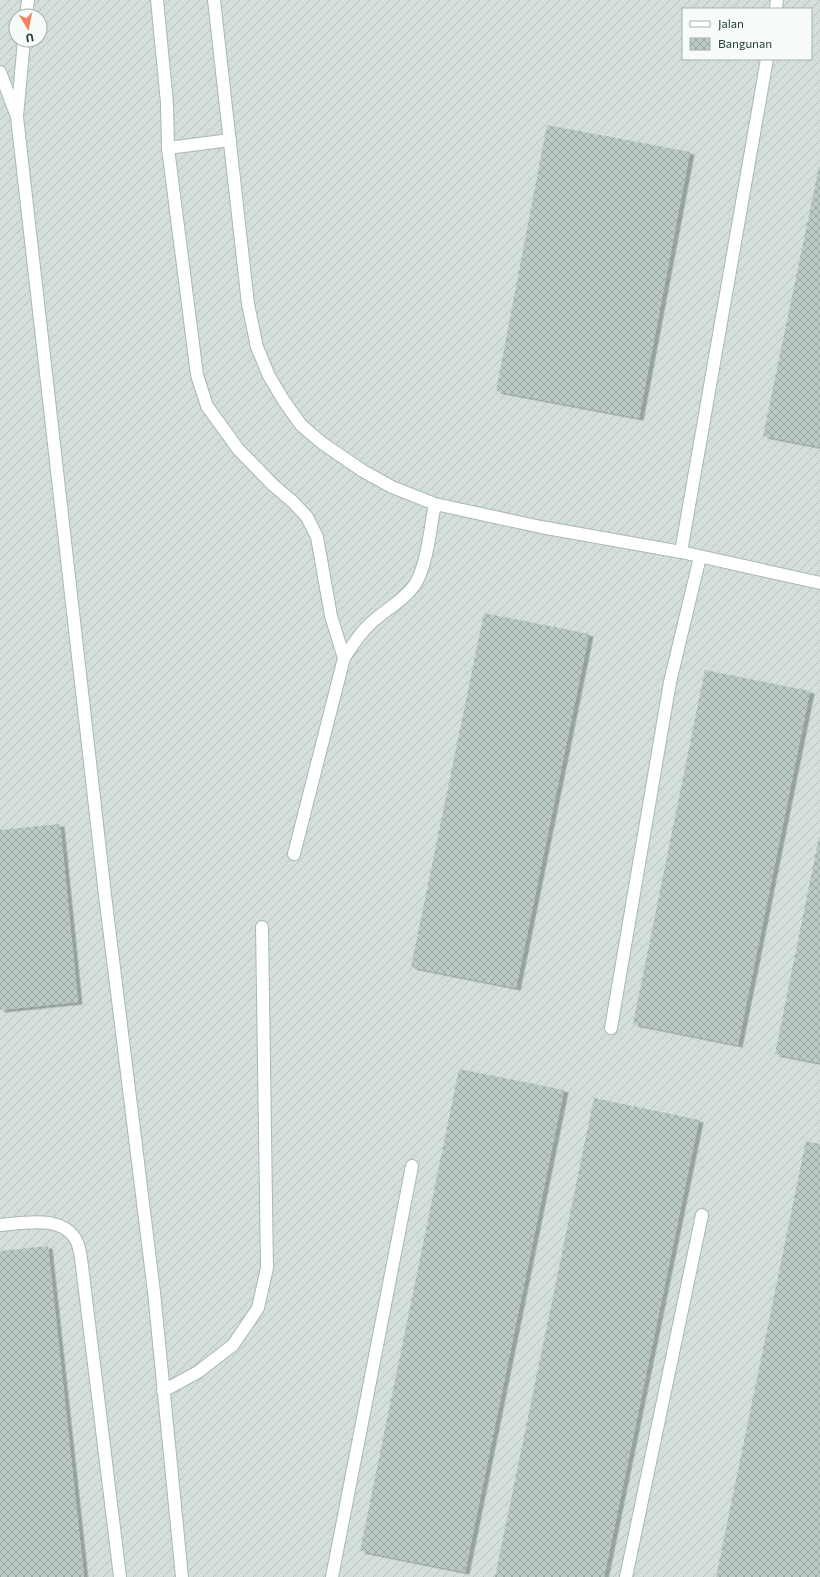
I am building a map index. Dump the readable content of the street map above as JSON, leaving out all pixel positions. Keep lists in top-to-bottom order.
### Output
{
  "legend": ["Jalan", "Bangunan"],
  "north": "bottom"
}
